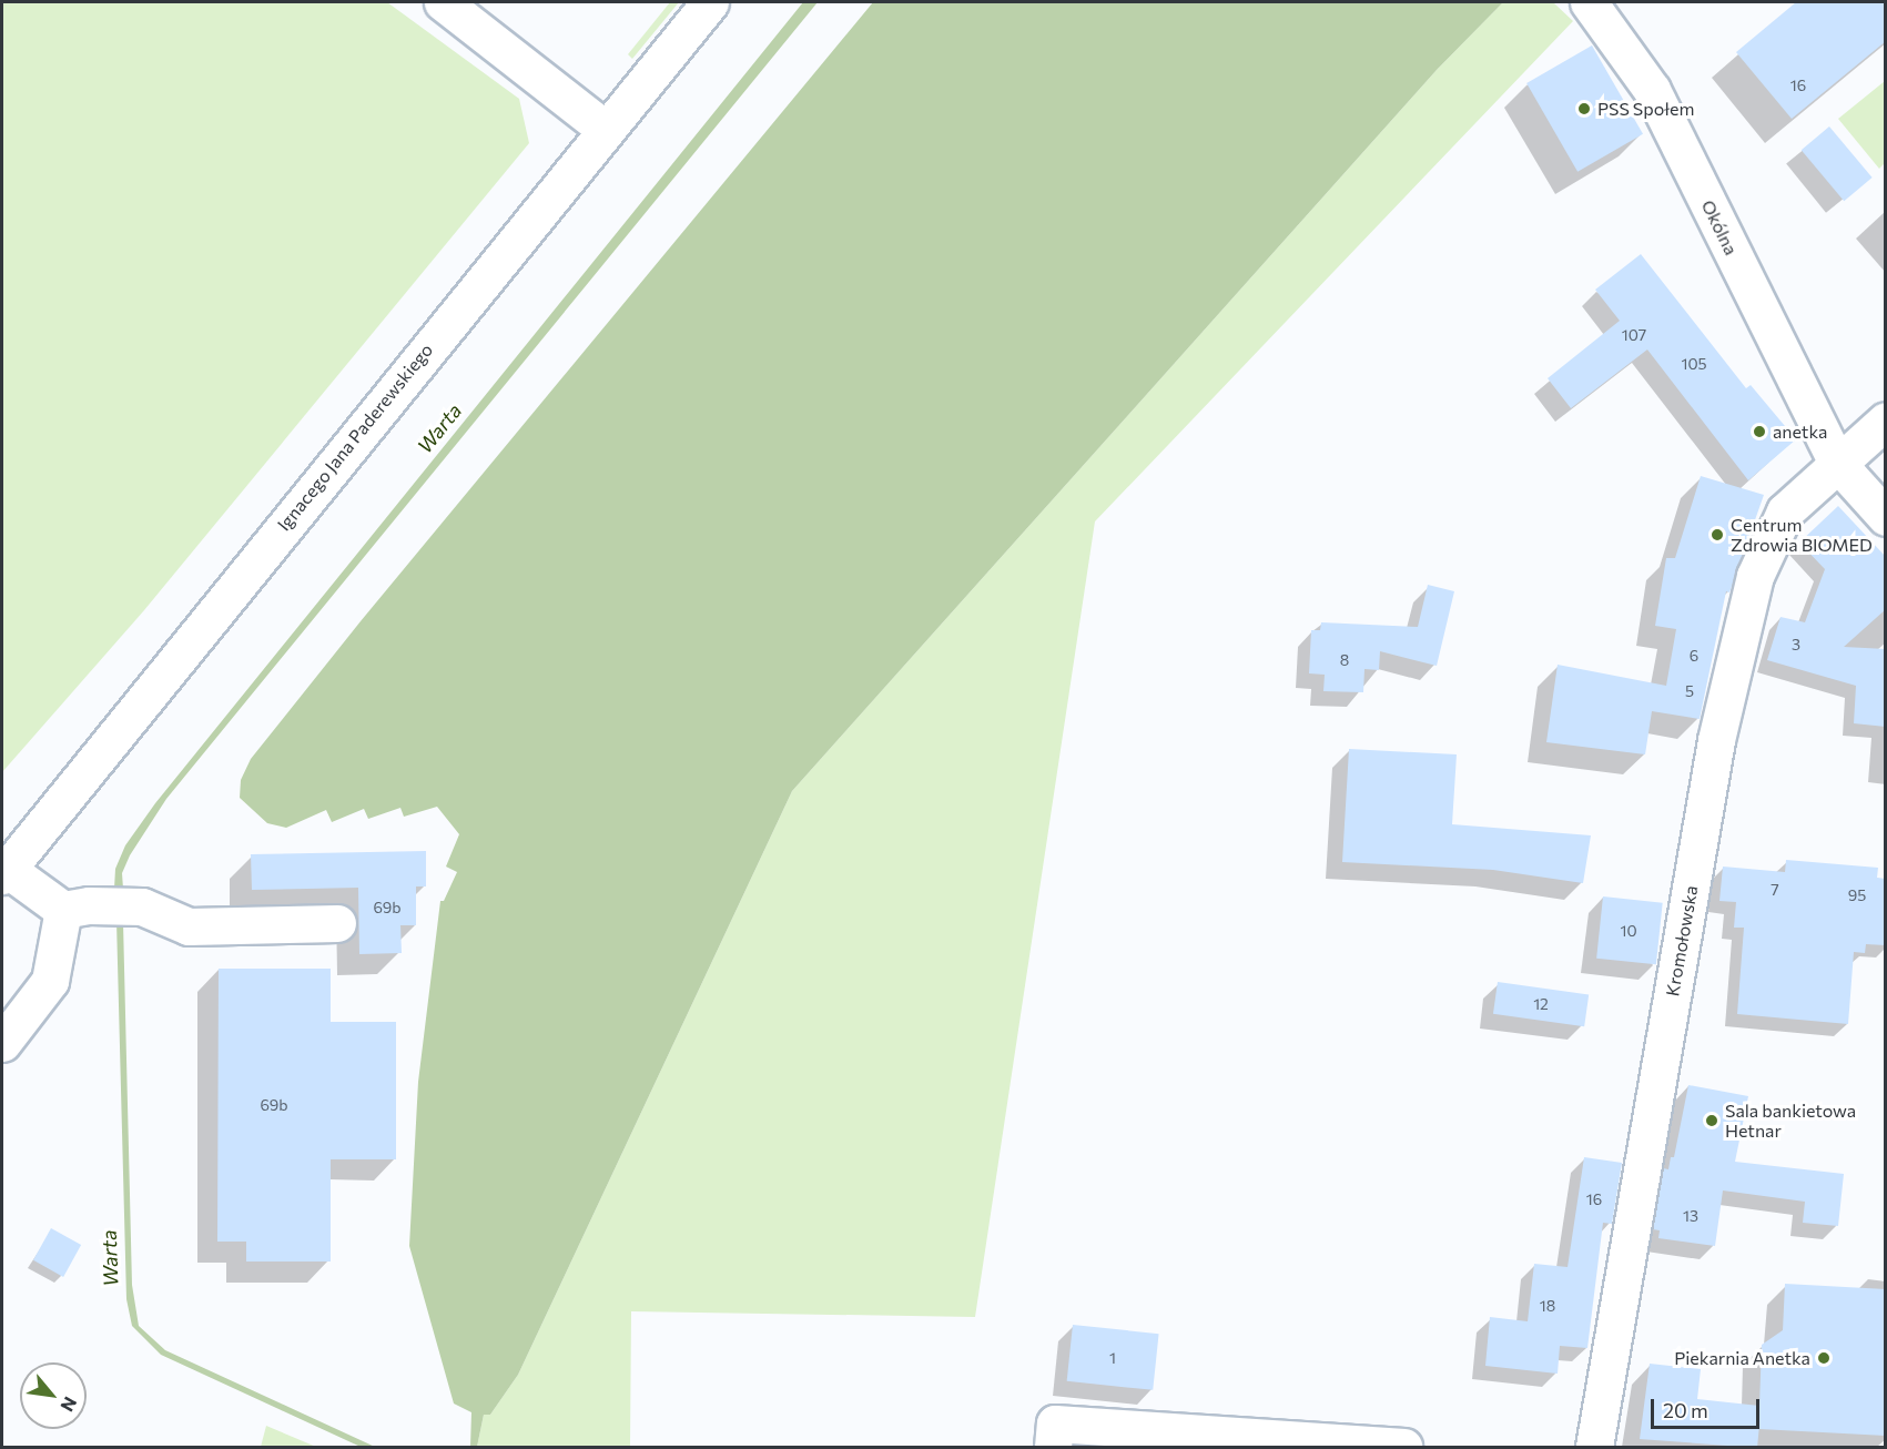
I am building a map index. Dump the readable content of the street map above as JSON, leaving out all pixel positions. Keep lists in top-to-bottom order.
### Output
{
  "streets": {
    "street": ["Okólna", "Ignacego Jana Paderewskiego", "Kromołowska"]
  },
  "crossings": [
    ["Okólna", "Kromołowska"]
  ],
  "water": ["Warta"],
  "places": [
    "PSS Społem",
    "anetka",
    "Centrum Zdrowia BIOMED",
    "Sala bankietowa Hetnar",
    "Piekarnia Anetka"
  ],
  "house_numbers": [
    "16",
    "107",
    "105",
    "3",
    "6",
    "8",
    "5",
    "7",
    "95",
    "69b",
    "10",
    "12",
    "69b",
    "16",
    "13",
    "18",
    "1"
  ],
  "scale_bar": "20 m",
  "north": "bottom right"
}
